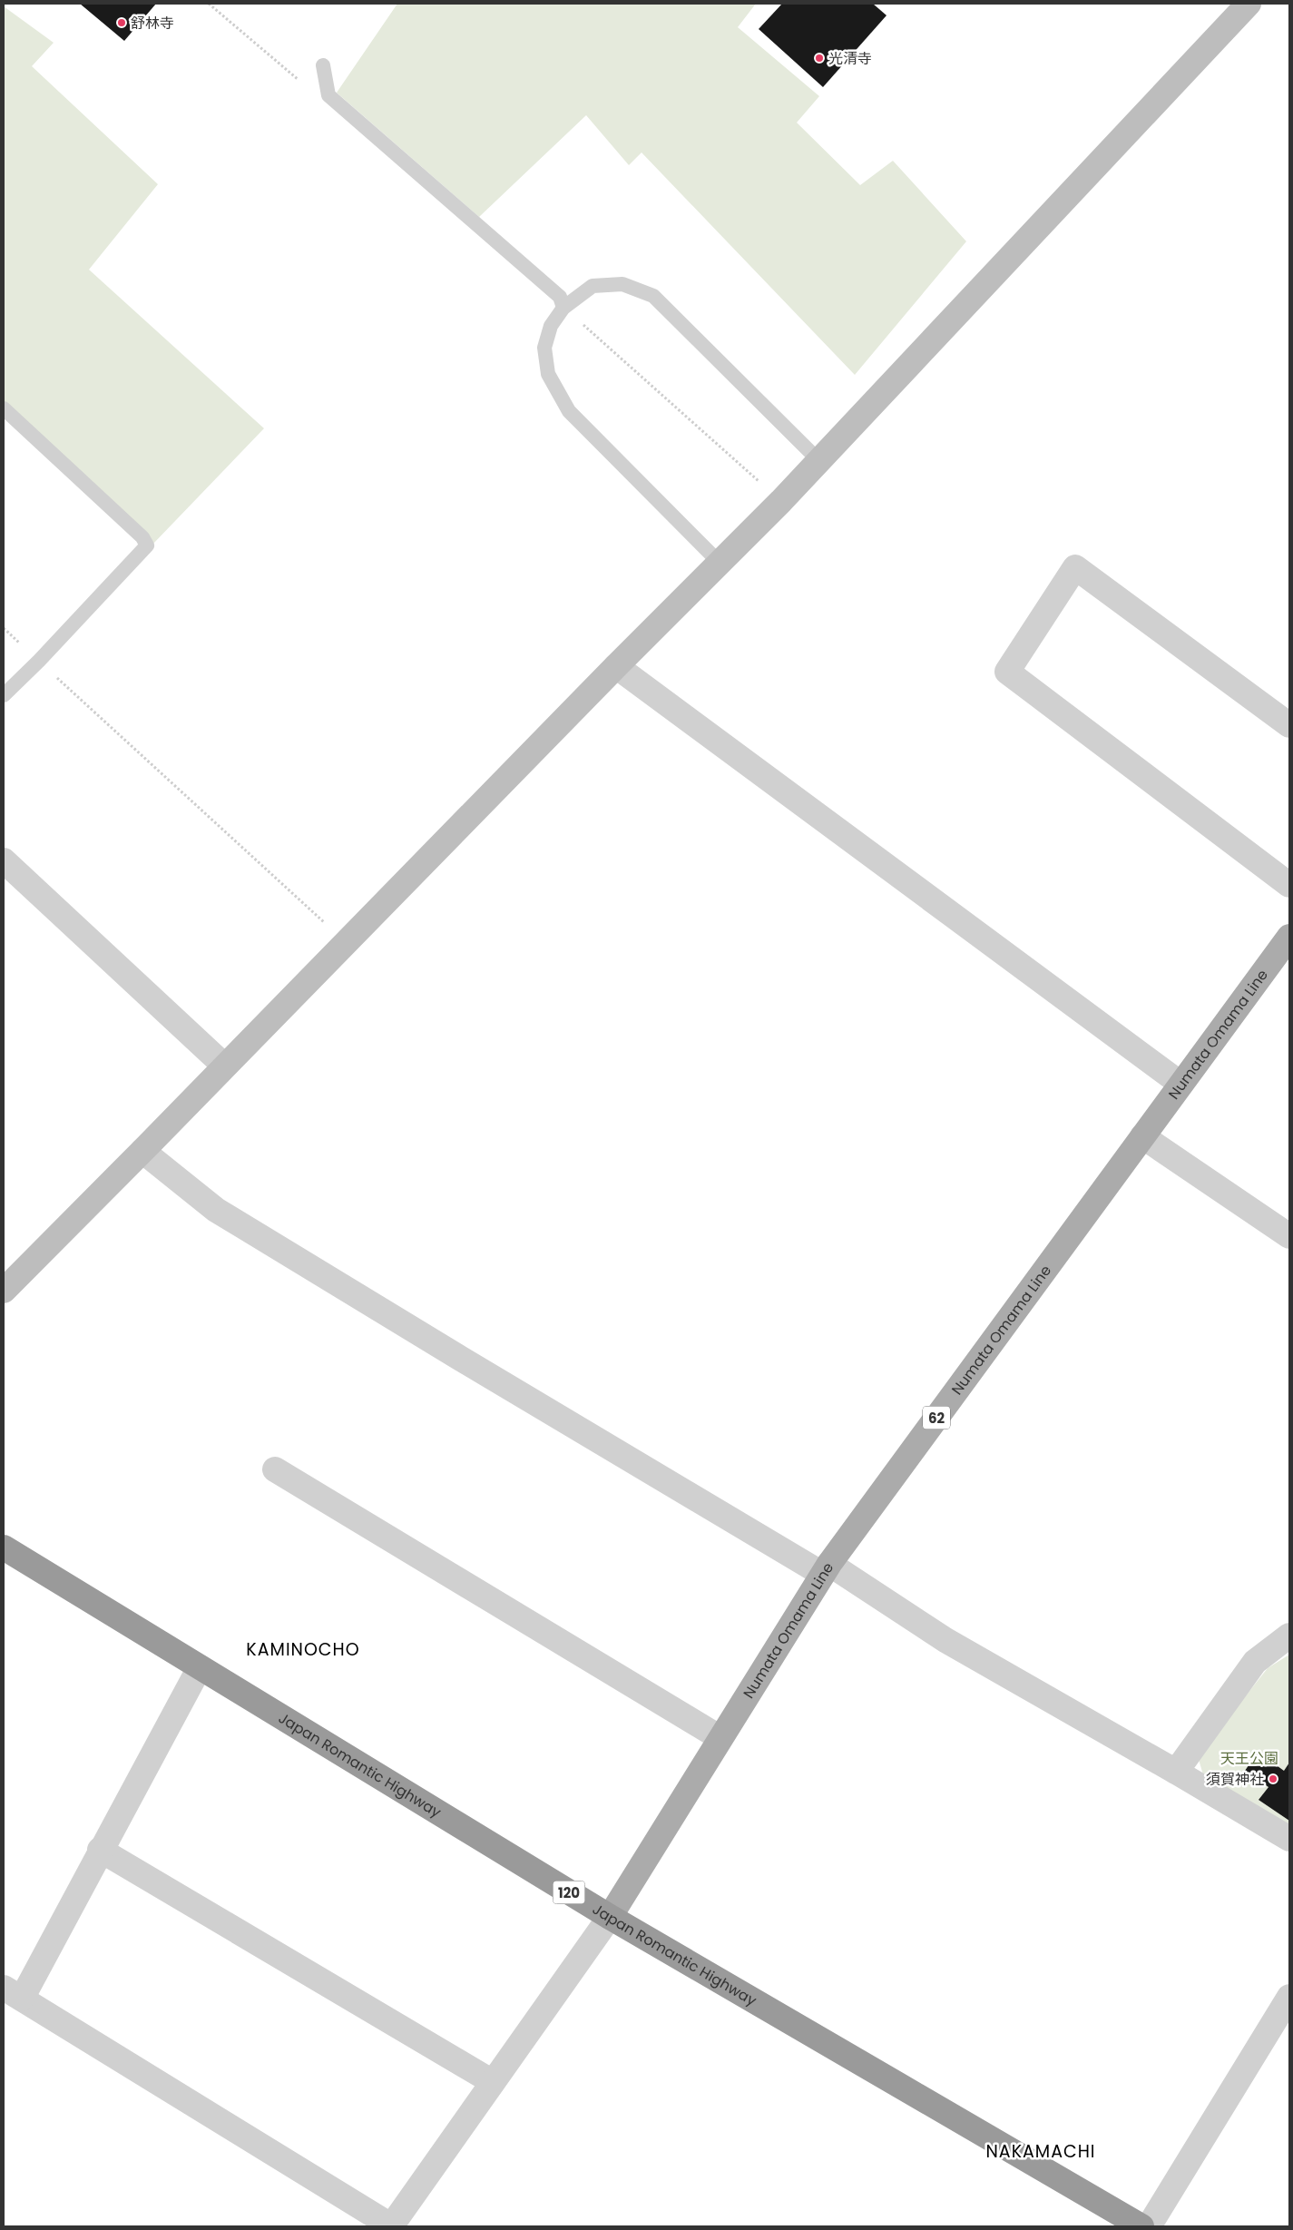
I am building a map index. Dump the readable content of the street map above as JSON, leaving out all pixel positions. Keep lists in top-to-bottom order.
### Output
{
  "streets": {
    "highway": ["Japan Romantic Highway", "120"],
    "main road": ["Numata Omama Line", "62"]
  },
  "crossings": [
    ["Numata Omama Line", "Japan Romantic Highway"]
  ],
  "districts": ["KAMINOCHO", "NAKAMACHI"],
  "parks": ["天王公園"],
  "places": ["舒林寺", "光清寺", "須賀神社"]
}
